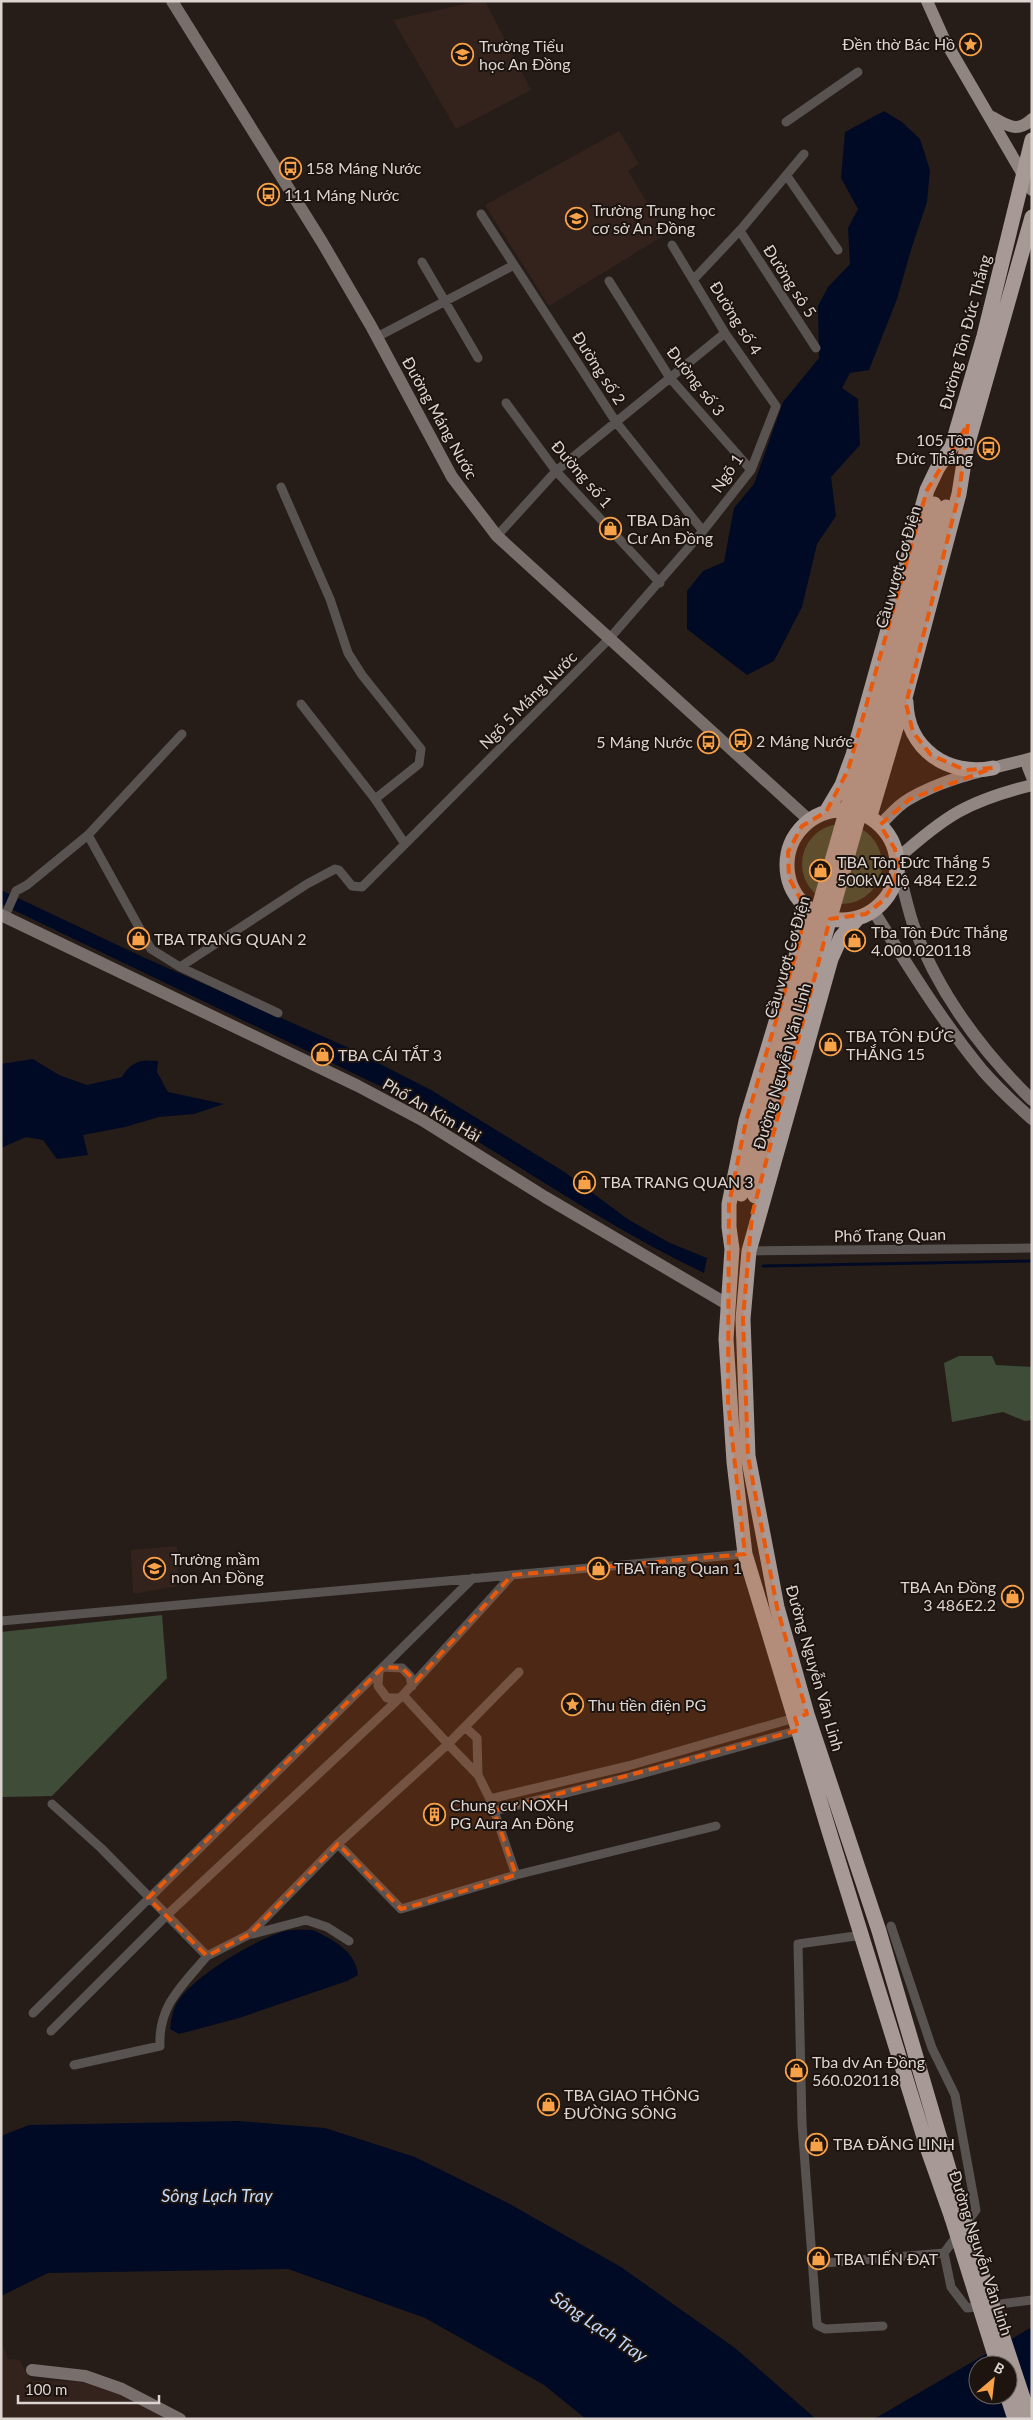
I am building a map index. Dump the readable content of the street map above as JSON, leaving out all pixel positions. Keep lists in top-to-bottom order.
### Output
{
  "streets": {
    "highway": ["Đường Tôn Đức Thắng", "Cầu vượt Cơ Điện", "Đường Nguyễn Văn Linh"],
    "main road": ["Đường Máng Nước", "Phố An Kim Hải"],
    "street": [
      "Đường sô 5",
      "Đường số 4",
      "Đường số 2",
      "Đường số 3",
      "Ngõ 1",
      "Đường số 1",
      "Ngõ 5 Máng Nước",
      "Phố Trang Quan"
    ]
  },
  "crossings": [
    ["Đường số 4", "Ngõ 1"],
    ["Đường Tôn Đức Thắng", "Đường Máng Nước"],
    ["Đường Tôn Đức Thắng", "Cầu vượt Cơ Điện"],
    ["Đường Tôn Đức Thắng", "Đường Nguyễn Văn Linh"],
    ["Đường số 2", "Ngõ 1"],
    ["Đường số 3", "Ngõ 1"],
    ["Đường Máng Nước", "Ngõ 1"],
    ["Đường Máng Nước", "Ngõ 5 Máng Nước"],
    ["Đường Máng Nước", "Đường Nguyễn Văn Linh"],
    ["Ngõ 1", "Đường số 1"],
    ["Ngõ 1", "Ngõ 5 Máng Nước"],
    ["Cầu vượt Cơ Điện", "Đường Nguyễn Văn Linh"],
    ["Cầu vượt Cơ Điện", "Phố Trang Quan"],
    ["Đường Nguyễn Văn Linh", "Phố An Kim Hải"],
    ["Đường Nguyễn Văn Linh", "Phố Trang Quan"]
  ],
  "water": ["Sông Lạch Tray"],
  "places": {
    "place": ["Đền thờ Bác Hồ", "Thu tiền điện PG"],
    "school or university": ["Trường Tiểu học An Đồng", "Trường Trung học cơ sở An Đồng", "Trường mầm non An Đồng"],
    "bus stop": [
      "158 Máng Nước",
      "111 Máng Nước",
      "105 Tôn Đức Thắng",
      "2 Máng Nước",
      "5 Máng Nước"
    ],
    "shop": [
      "TBA Dân Cư An Đồng",
      "TBA Tôn Đức Thắng 5 500kVA lộ 484 E2.2",
      "TBA TRANG QUAN 2",
      "Tba Tôn Đức Thắng 4.000.020118",
      "TBA TÔN ĐỨC THẮNG 15",
      "TBA CÁI TẮT 3",
      "TBA TRANG QUAN 3",
      "TBA Trang Quan 1",
      "TBA An Đồng 3 486E2.2",
      "Tba dv An Đồng 560.020118",
      "TBA GIAO THÔNG ĐƯỜNG SÔNG",
      "TBA ĐĂNG LINH",
      "TBA TIẾN ĐẠT"
    ],
    "building": ["Chung cư NOXH PG Aura An Đồng"]
  },
  "scale_bar": "100 m",
  "north": "top right"
}
